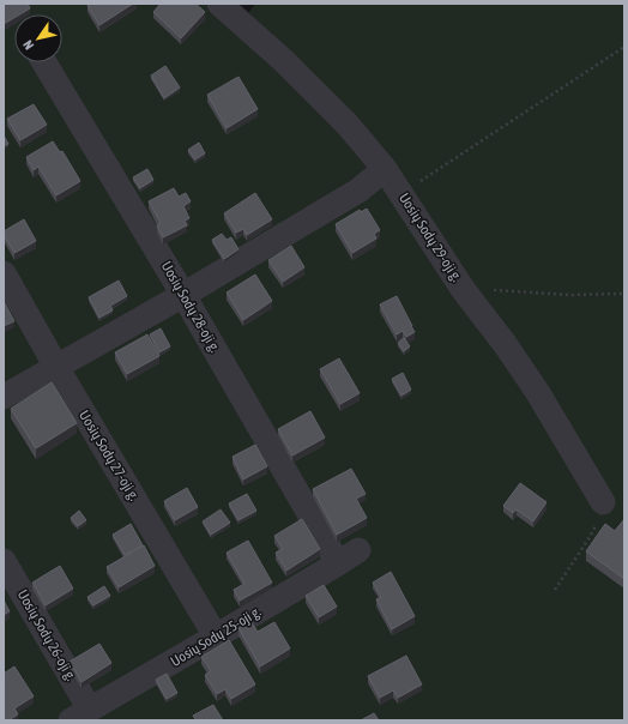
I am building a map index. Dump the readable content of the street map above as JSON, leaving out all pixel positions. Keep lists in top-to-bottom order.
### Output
{
  "streets": {
    "street": [
      "Uosių Sodų 29-oji g.",
      "Uosių Sodų 28-oji g.",
      "Uosių Sodų 27-oji g.",
      "Uosių Sodų 26-oji g.",
      "Uosių Sodų 25-oji g."
    ]
  },
  "crossings": [
    ["Uosių Sodų 28-oji g.", "Uosių Sodų 25-oji g."],
    ["Uosių Sodų 27-oji g.", "Uosių Sodų 25-oji g."],
    ["Uosių Sodų 26-oji g.", "Uosių Sodų 25-oji g."]
  ],
  "north": "bottom left"
}
